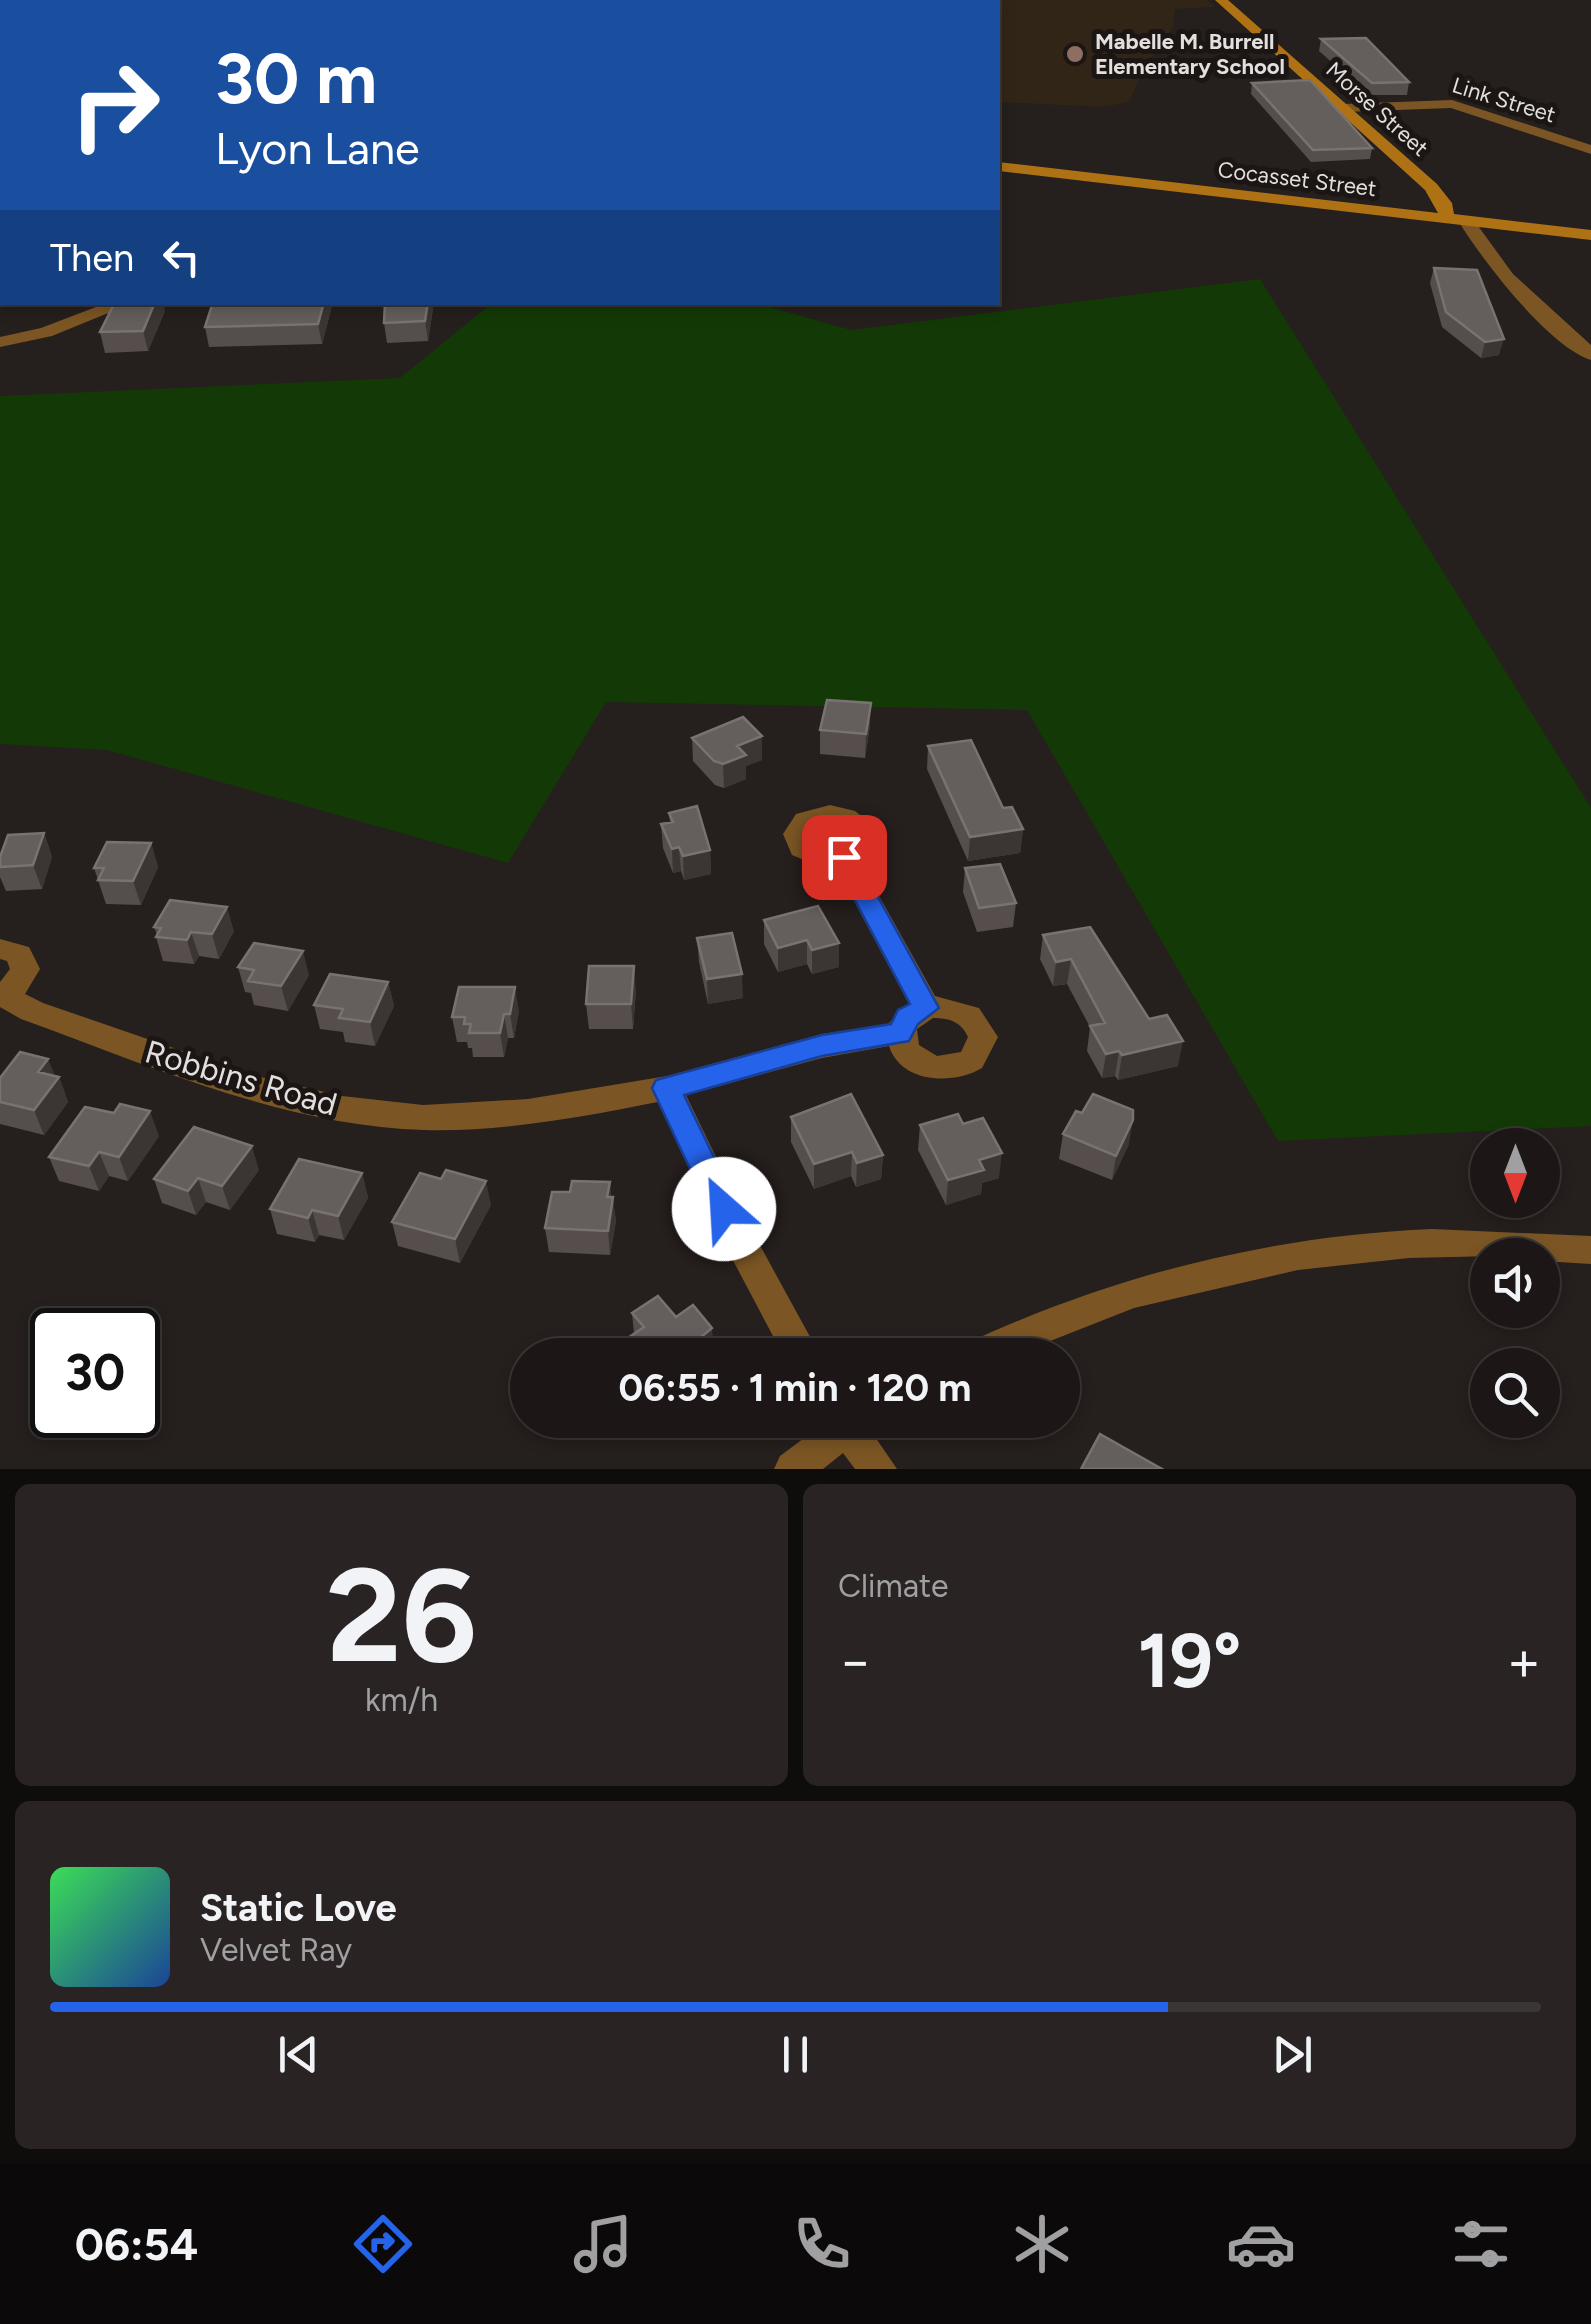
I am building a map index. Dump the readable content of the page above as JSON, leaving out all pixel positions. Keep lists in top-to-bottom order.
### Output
{
  "streets": {
    "street": [
      "Link Street",
      "Morse Street",
      "Cocasset Street",
      "Robbins Road"
    ]
  },
  "crossings": [
    ["Link Street", "Morse Street"],
    ["Morse Street", "Cocasset Street"]
  ],
  "places": ["Mabelle M. Burrell Elementary School"],
  "north": "bottom",
  "page": {
    "turn": ["30 m", "Lyon Lane"],
    "then": "Then",
    "limit": "30",
    "trip": "06:55 · 1 min · 120 m",
    "tile": [
      ["26", "km/h"],
      "Climate"
    ],
    "heat": ["−", "19°", "+"],
    "song": ["Static Love", "Velvet Ray"],
    "tabs": "06:54"
  }
}
